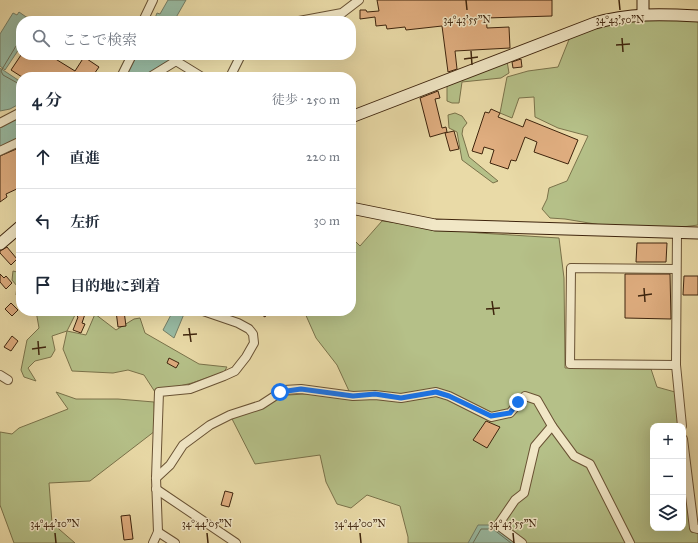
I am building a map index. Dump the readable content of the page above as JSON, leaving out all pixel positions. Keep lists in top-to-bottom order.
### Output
{
  "page": {
    "search": "ここで検索",
    "heading": ["4 分", "徒歩 · 250 m"],
    "list": [
      ["直進", "220 m"],
      ["左折", "30 m"],
      "目的地に到着"
    ],
    "map_buttons": ["+", "−"]
  },
  "coordinates": [
    "34°43'55\"N",
    "34°43'50\"N",
    "34°44'10\"N",
    "34°44'05\"N",
    "34°44'00\"N"
  ]
}
